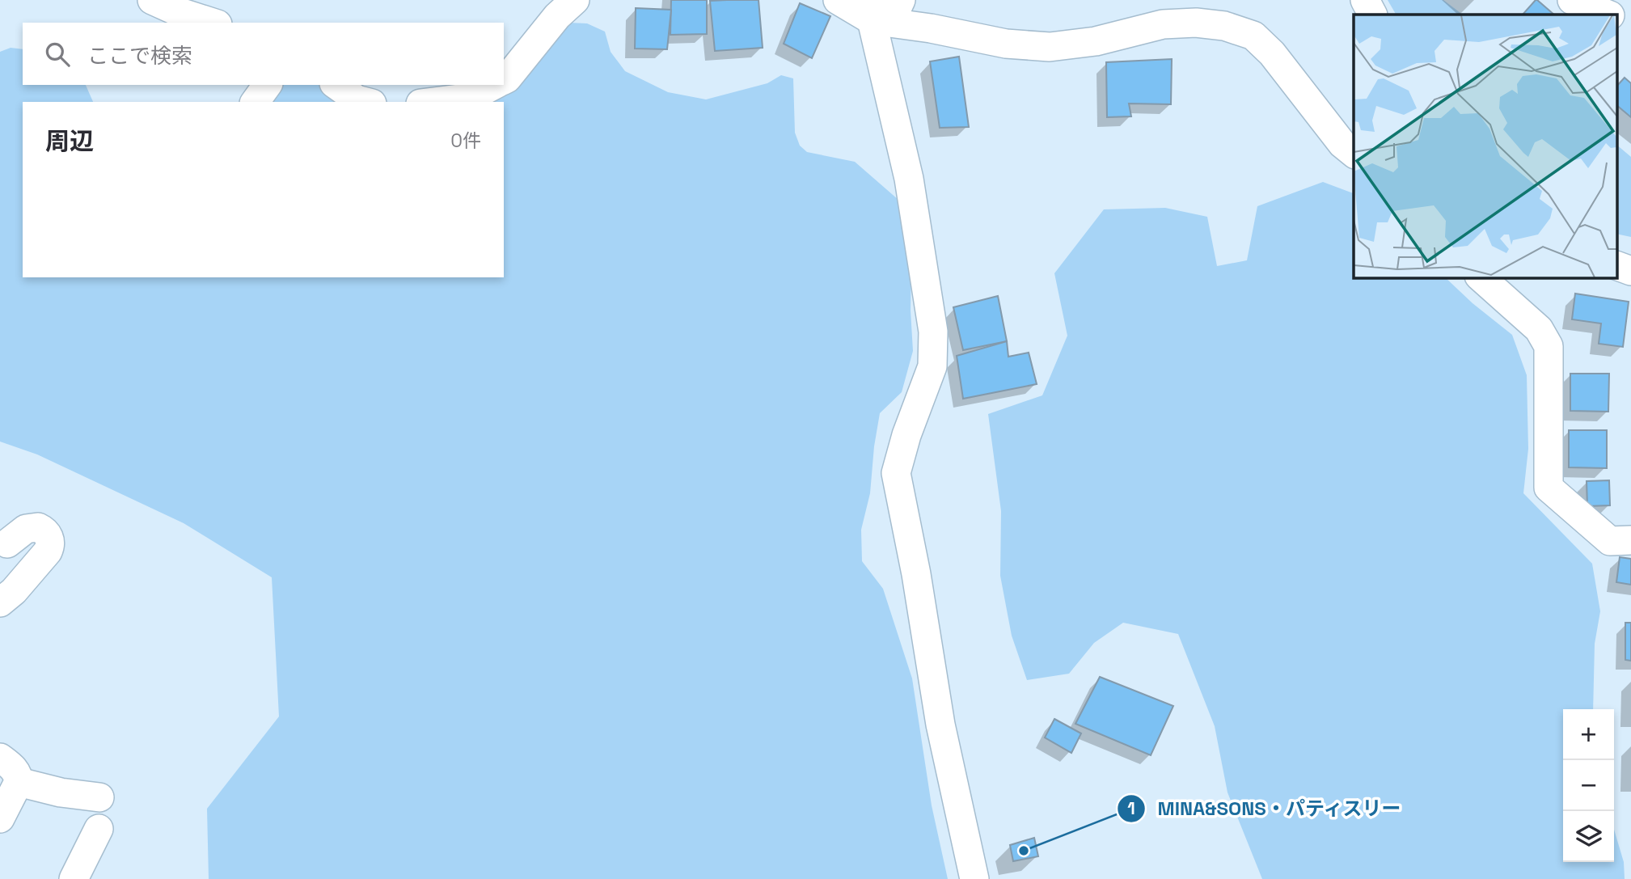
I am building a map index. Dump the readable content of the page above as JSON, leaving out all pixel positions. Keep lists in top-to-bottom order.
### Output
{
  "places": ["MINA&SONS・パティスリー"],
  "page": {
    "search": "ここで検索",
    "heading": ["周辺", "0件"],
    "map_buttons": ["+", "−"]
  }
}
